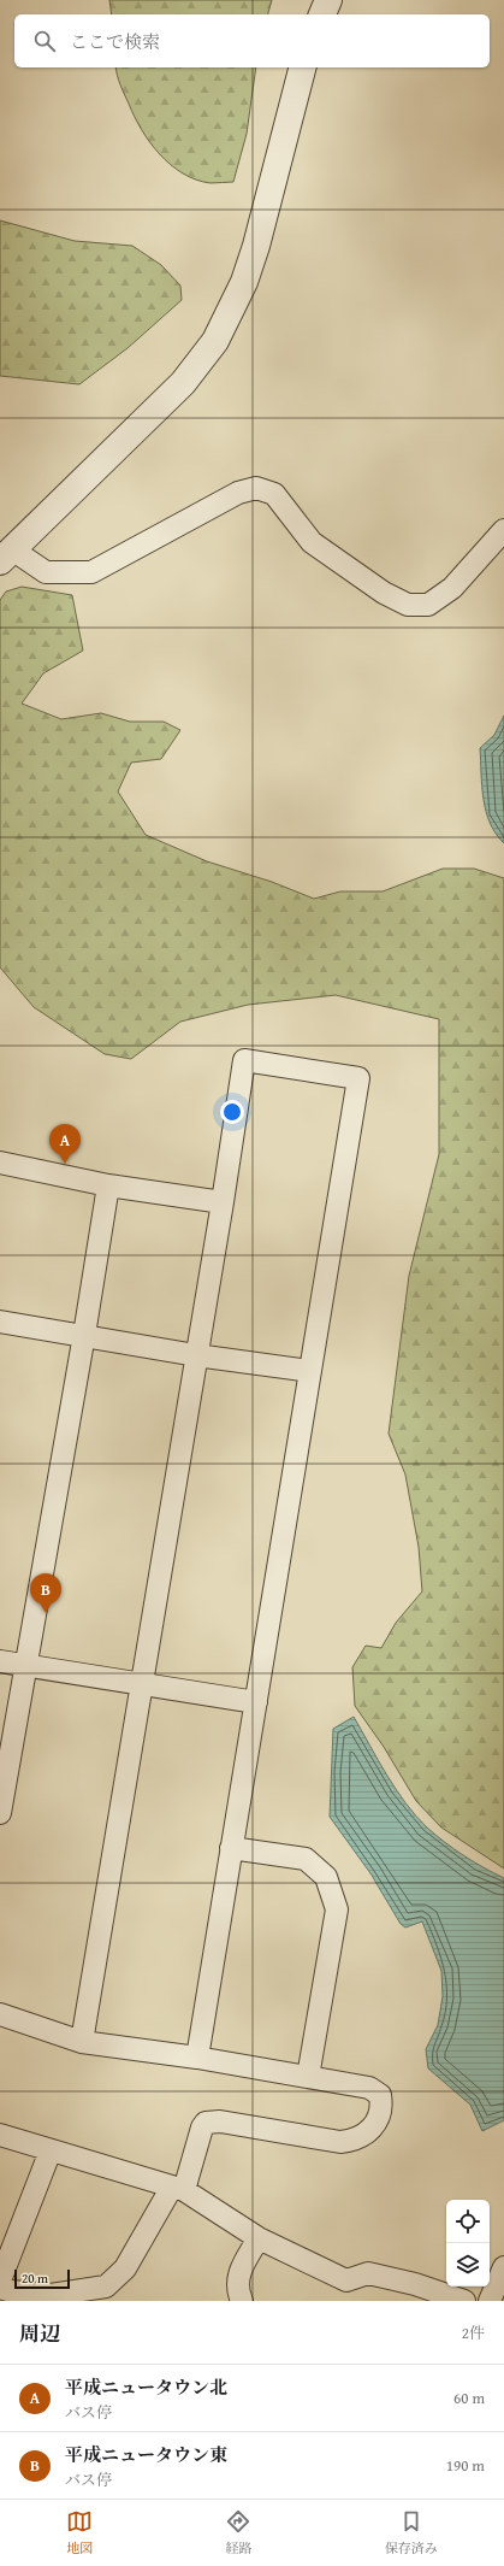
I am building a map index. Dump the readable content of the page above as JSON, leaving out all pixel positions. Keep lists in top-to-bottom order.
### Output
{
  "scale_bar": "20 m",
  "page": {
    "search": "ここで検索",
    "pins": ["A", "B"],
    "scale": "20 m",
    "heading": ["周辺", "2件"],
    "list": [
      {
        "mark": "A",
        "name": "平成ニュータウン北",
        "note": "バス停",
        "value": "60 m"
      },
      {
        "mark": "B",
        "name": "平成ニュータウン東",
        "note": "バス停",
        "value": "190 m"
      }
    ],
    "nav": ["地図", "経路", "保存済み"]
  }
}
